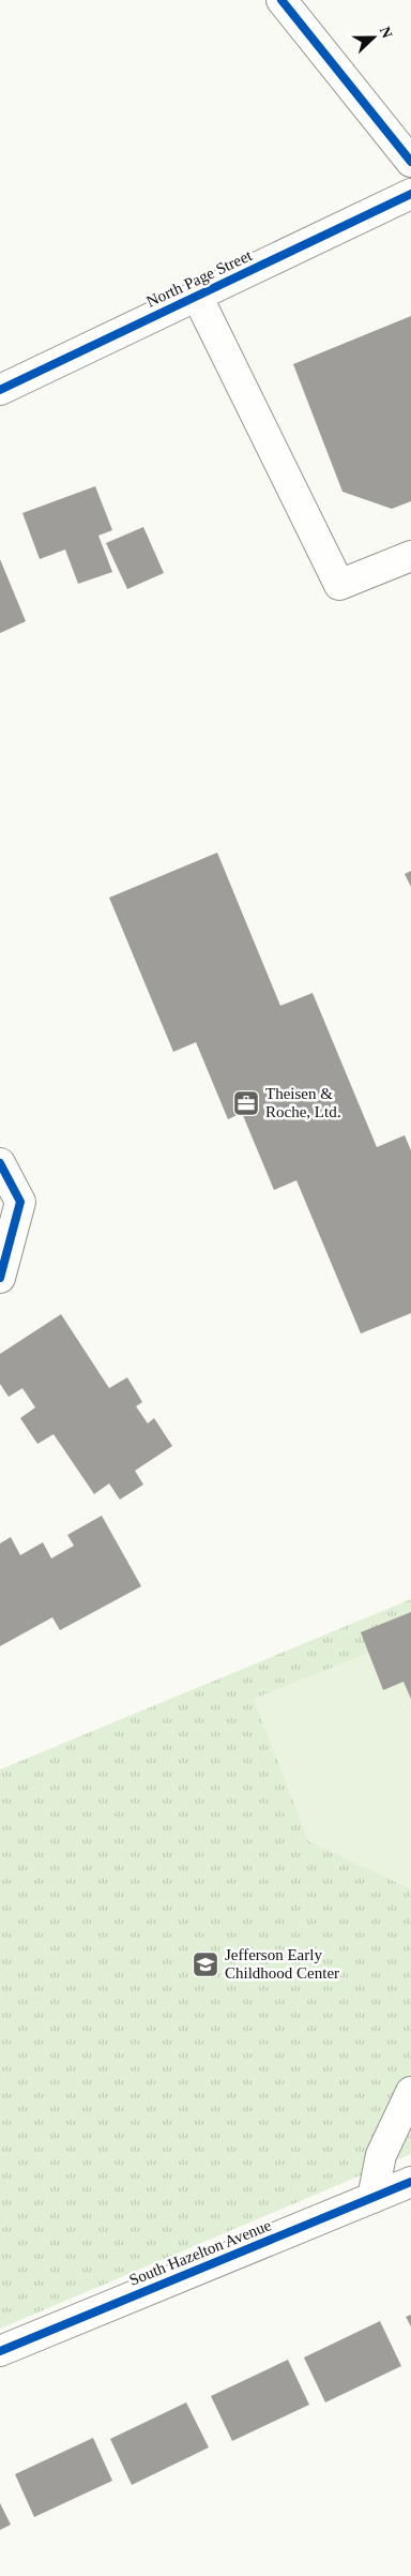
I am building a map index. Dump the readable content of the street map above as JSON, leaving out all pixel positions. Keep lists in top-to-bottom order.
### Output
{
  "streets": {
    "street": ["North Page Street", "South Hazelton Avenue"]
  },
  "places": {
    "office": ["Theisen & Roche, Ltd."],
    "school or university": ["Jefferson Early Childhood Center"]
  },
  "north": "right"
}
